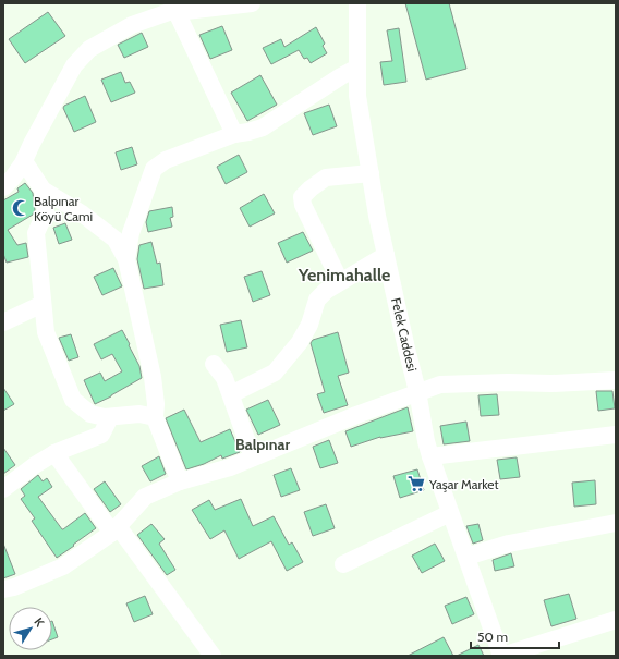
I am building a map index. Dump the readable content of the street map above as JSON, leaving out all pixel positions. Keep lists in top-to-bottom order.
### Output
{
  "streets": {
    "street": ["Felek Caddesi"]
  },
  "districts": ["Yenimahalle", "Balpınar"],
  "places": {
    "mosque": ["Balpınar Köyü Cami"],
    "supermarket": ["Yaşar Market"]
  },
  "scale_bar": "50 m",
  "north": "top right"
}
